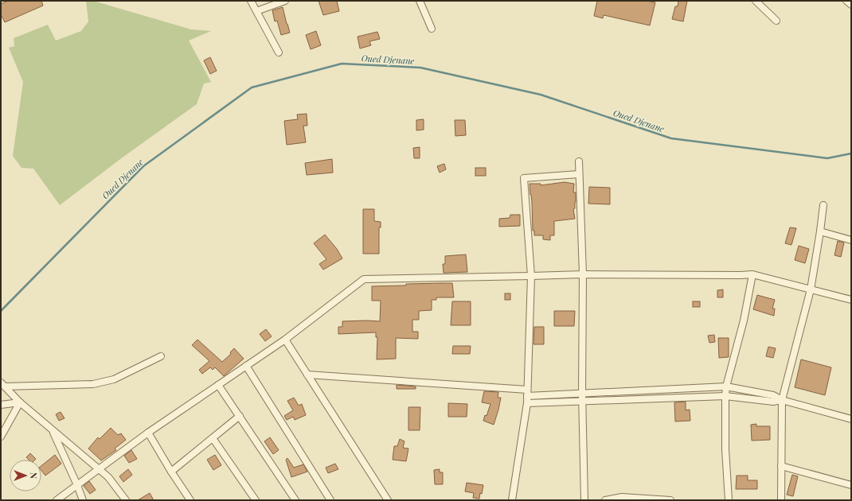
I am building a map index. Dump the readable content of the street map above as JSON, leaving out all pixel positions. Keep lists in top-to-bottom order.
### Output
{
  "water": ["Oued Djenane"],
  "north": "right"
}
